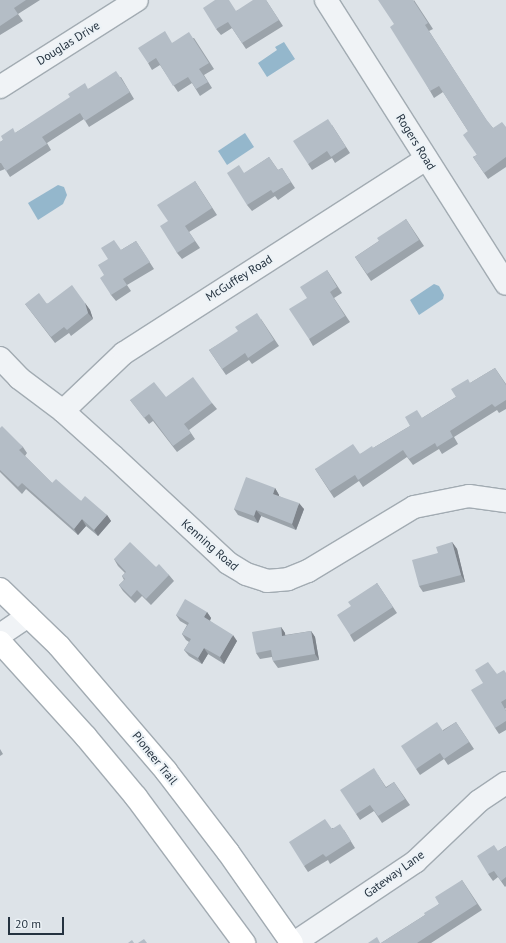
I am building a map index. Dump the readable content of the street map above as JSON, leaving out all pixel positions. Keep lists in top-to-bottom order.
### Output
{
  "streets": {
    "main road": ["Pioneer Trail"],
    "street": [
      "Douglas Drive",
      "Rogers Road",
      "McGuffey Road",
      "Kenning Road",
      "Gateway Lane"
    ]
  },
  "crossings": [
    ["Rogers Road", "McGuffey Road"],
    ["McGuffey Road", "Kenning Road"],
    ["Pioneer Trail", "Gateway Lane"]
  ],
  "scale_bar": "20 m"
}
